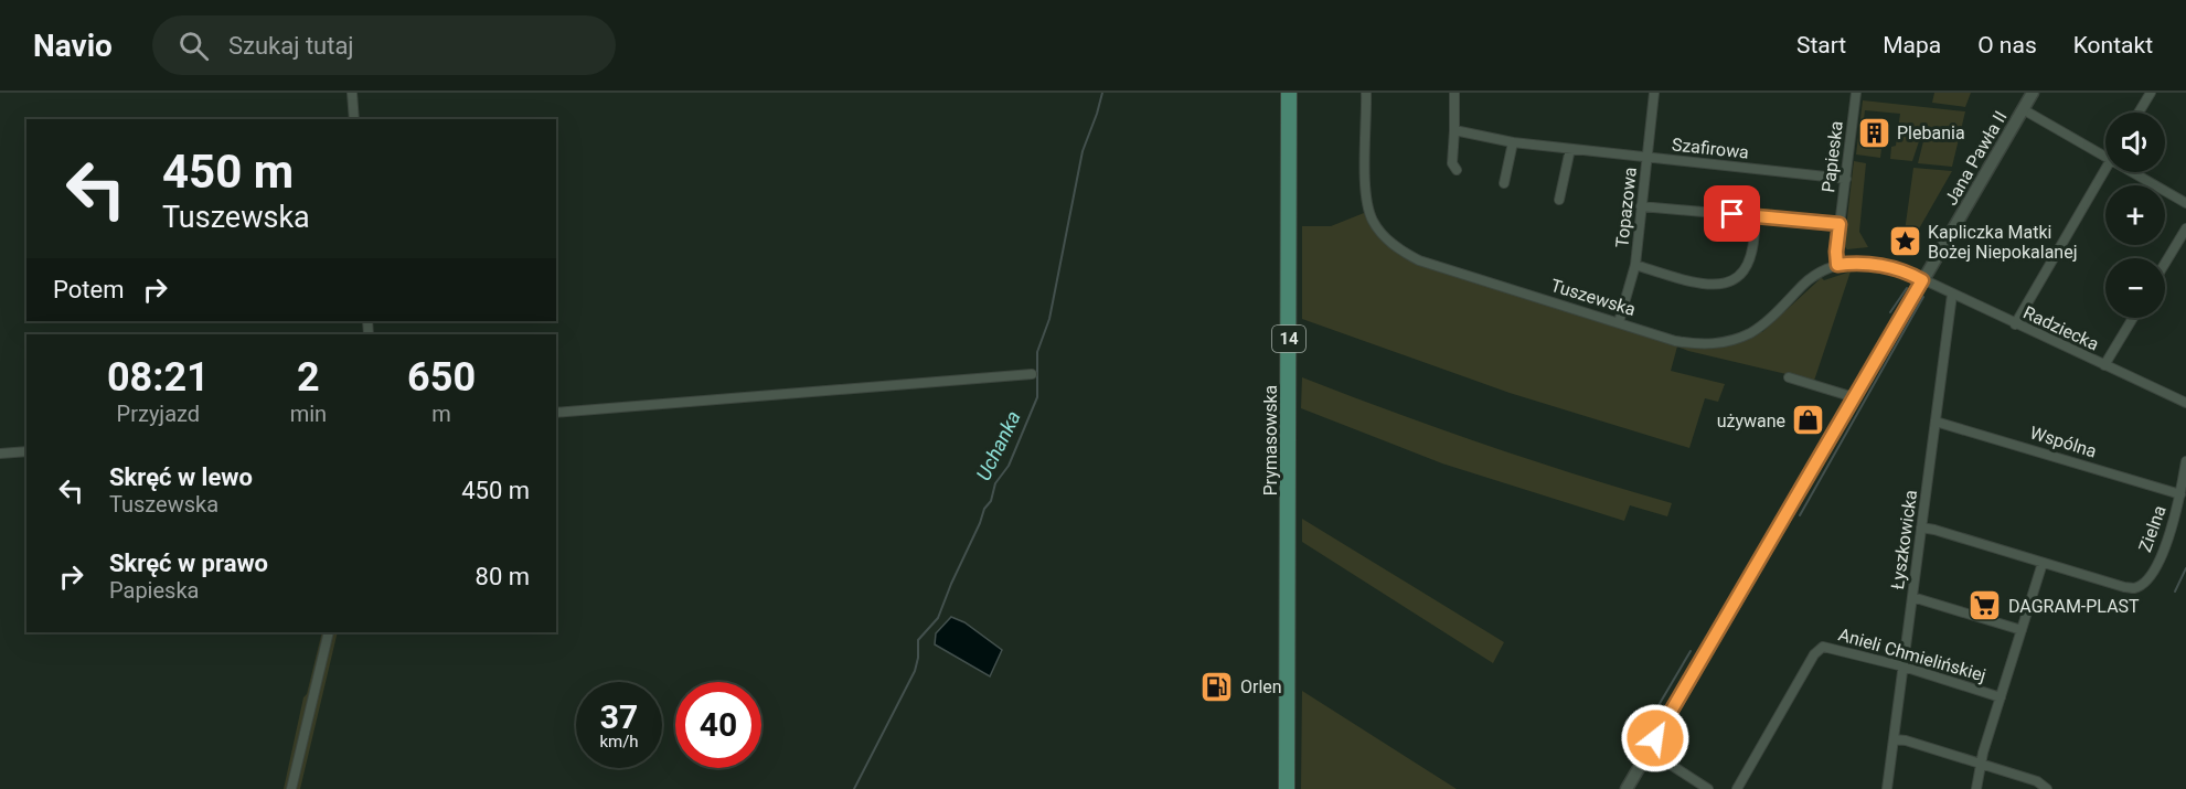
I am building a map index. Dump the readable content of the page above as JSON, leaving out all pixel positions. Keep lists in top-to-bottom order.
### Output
{
  "streets": {
    "main road": ["14", "Prymasowska"],
    "street": [
      "Szafirowa",
      "Papieska",
      "Jana Pawła II",
      "Topazowa",
      "Tuszewska",
      "Radziecka",
      "Wspólna",
      "Zielna",
      "Łyszkowicka",
      "Anieli Chmielińskiej"
    ]
  },
  "crossings": [
    ["Szafirowa", "Papieska"],
    ["Szafirowa", "Topazowa"],
    ["Papieska", "Tuszewska"],
    ["Jana Pawła II", "Tuszewska"],
    ["Jana Pawła II", "Radziecka"],
    ["Topazowa", "Tuszewska"],
    ["Tuszewska", "Radziecka"],
    ["Radziecka", "Łyszkowicka"],
    ["Wspólna", "Zielna"],
    ["Wspólna", "Łyszkowicka"],
    ["Łyszkowicka", "Anieli Chmielińskiej"]
  ],
  "water": ["Uchanka"],
  "places": {
    "building": ["Plebania"],
    "place": ["Kapliczka Matki Bożej Niepokalanej"],
    "shop": ["używane"],
    "supermarket": ["DAGRAM-PLAST"],
    "fuel station": ["Orlen"]
  },
  "page": {
    "header": "Navio",
    "search": "Szukaj tutaj",
    "nav": [
      "Start",
      "Mapa",
      "O nas",
      "Kontakt"
    ],
    "map_buttons": ["+", "−"],
    "turn": ["450 m", "Tuszewska"],
    "then": "Potem",
    "eta": [
      "08:21",
      "Przyjazd",
      "2",
      "min",
      "650",
      "m"
    ],
    "list": [
      {
        "name": "Skręć w lewo",
        "note": "Tuszewska",
        "value": "450 m"
      },
      {
        "name": "Skręć w prawo",
        "note": "Papieska",
        "value": "80 m"
      }
    ],
    "speed": "37 km/h",
    "limit": "40"
  }
}
